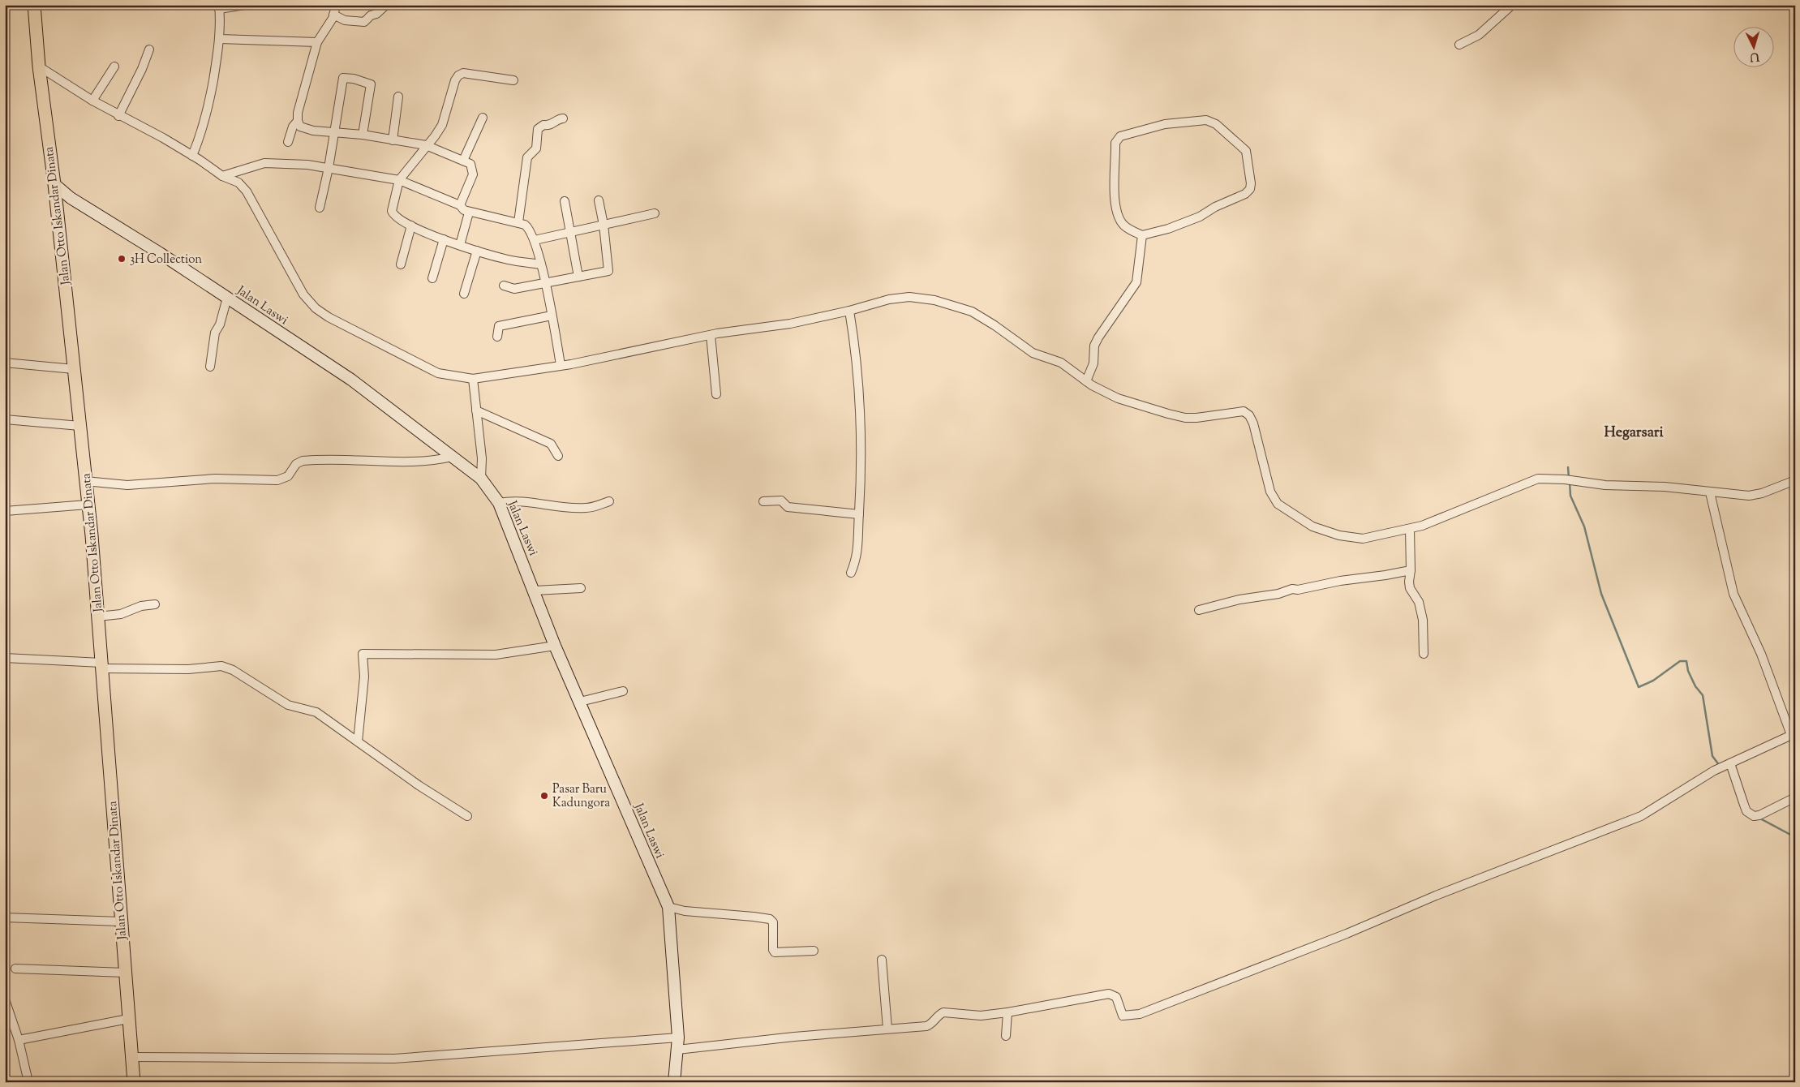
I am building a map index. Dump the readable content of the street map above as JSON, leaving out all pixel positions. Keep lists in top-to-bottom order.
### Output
{
  "streets": {
    "main road": ["Jalan Otto Iskandar Dinata"],
    "street": ["Jalan Laswi"]
  },
  "crossings": [
    ["Jalan Otto Iskandar Dinata", "Jalan Laswi"]
  ],
  "districts": ["Hegarsari"],
  "places": ["3H Collection", "Pasar Baru Kadungora"],
  "north": "bottom"
}
